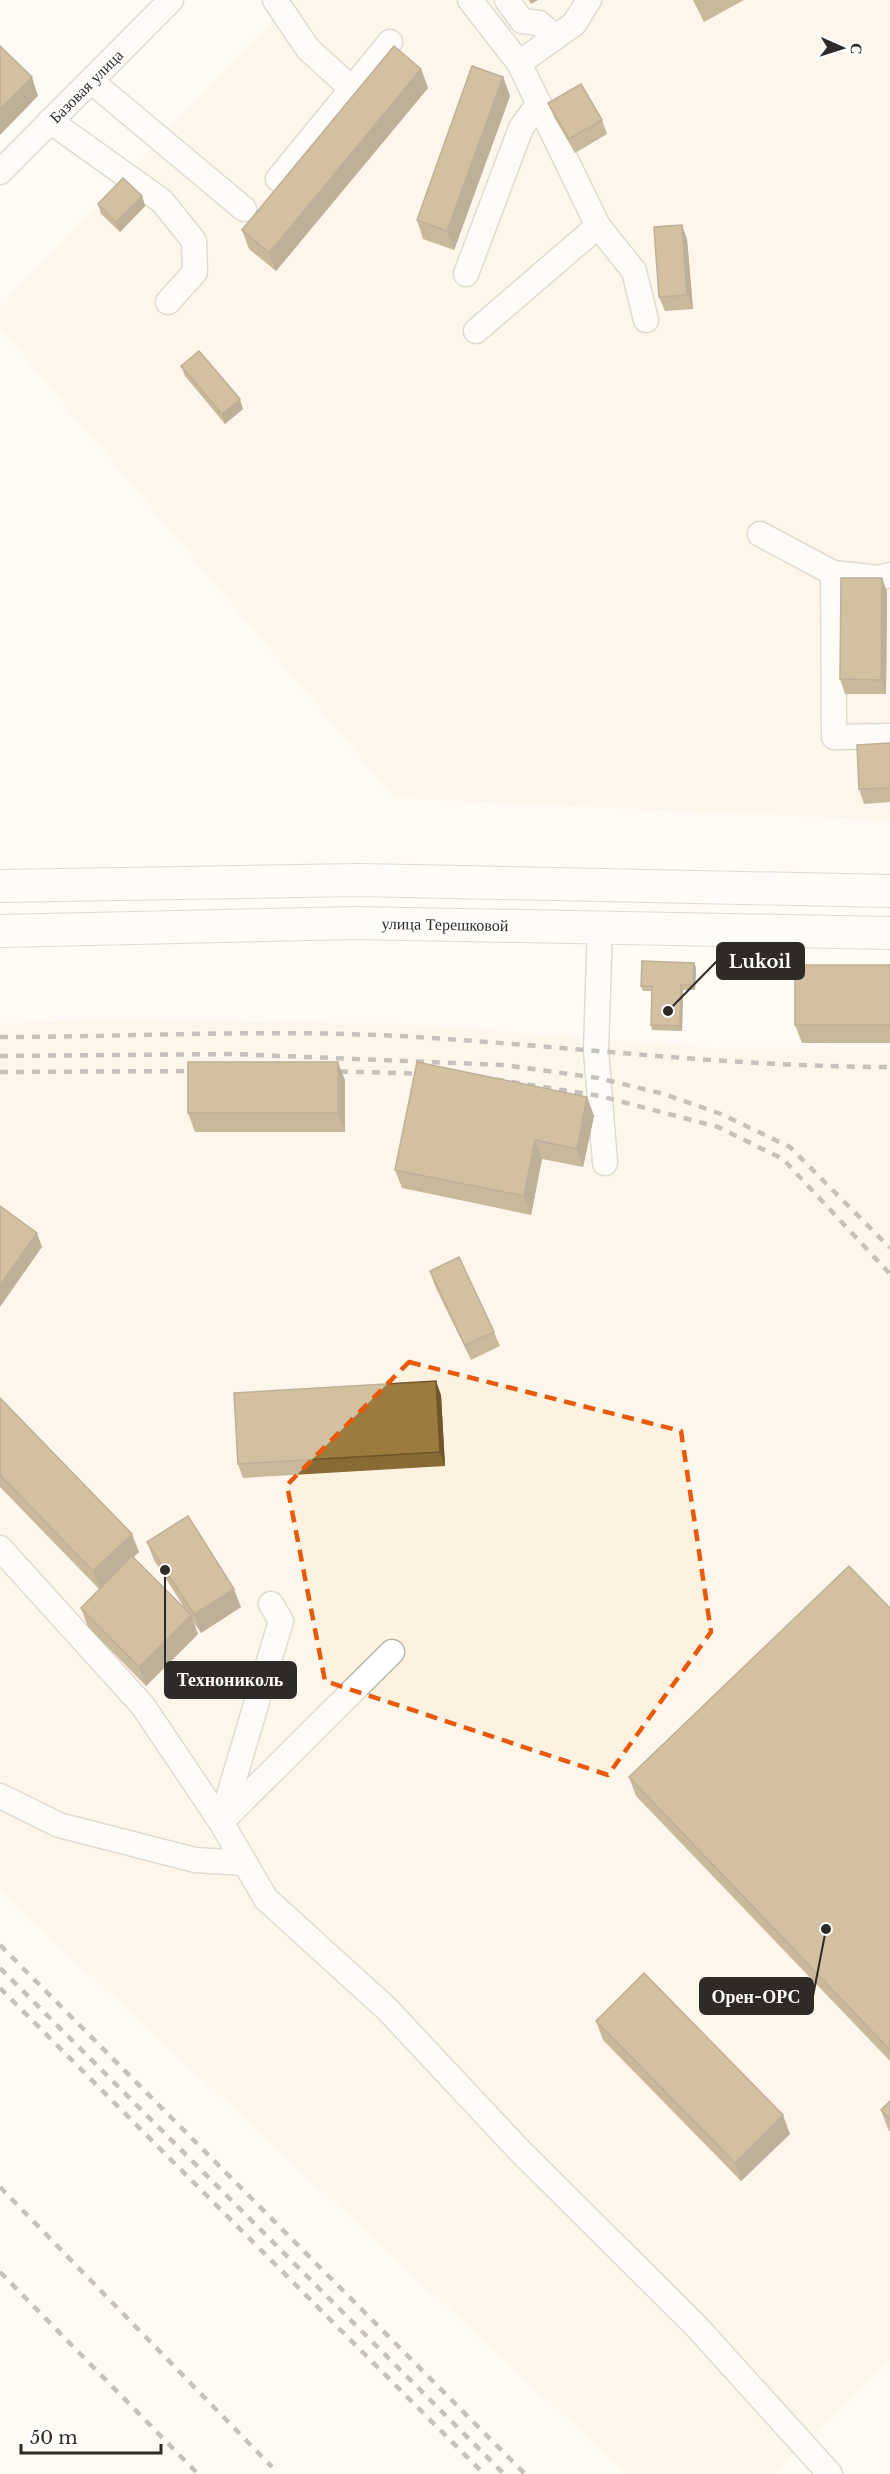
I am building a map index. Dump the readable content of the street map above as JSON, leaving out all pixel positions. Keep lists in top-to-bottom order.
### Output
{
  "streets": {
    "main road": ["улица Терешковой"],
    "street": ["Базовая улица"]
  },
  "places": ["Lukoil", "Технониколь", "Орен-ОРС"],
  "scale_bar": "50 m",
  "north": "right"
}
